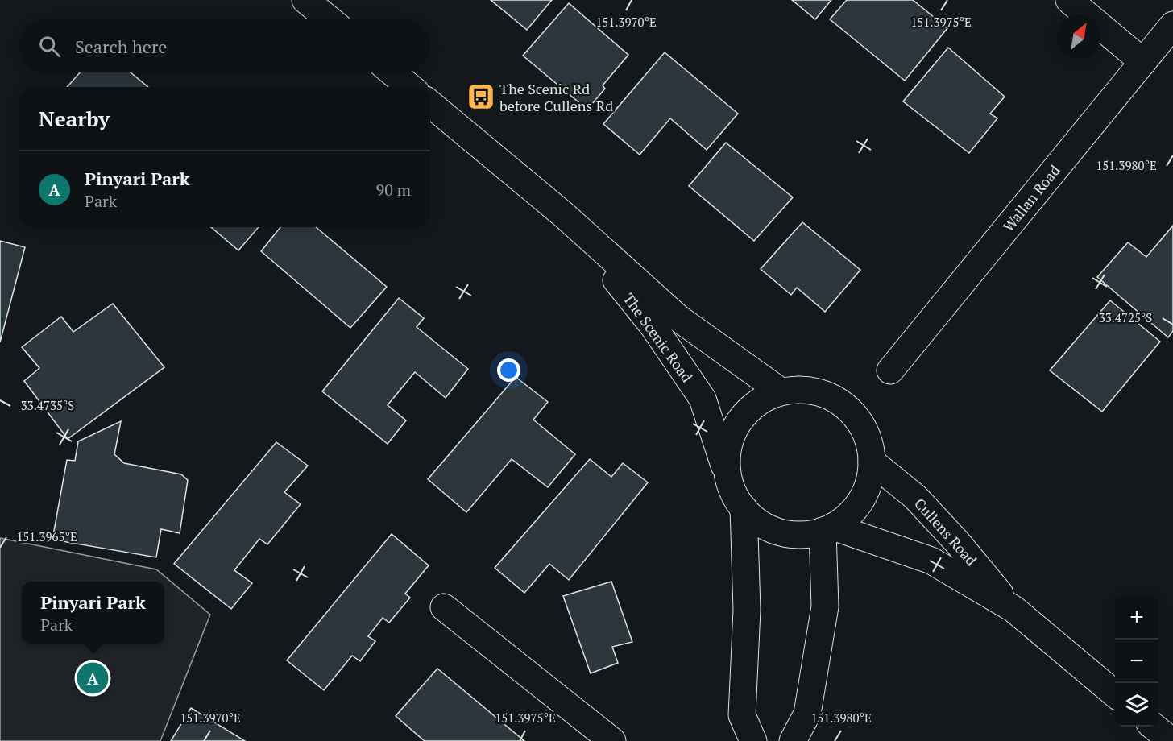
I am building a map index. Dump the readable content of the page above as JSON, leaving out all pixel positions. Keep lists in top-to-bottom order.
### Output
{
  "streets": {
    "main road": ["Wallan Road", "The Scenic Road", "Cullens Road"]
  },
  "crossings": [
    ["The Scenic Road", "Cullens Road"]
  ],
  "places": {
    "bus stop": ["The Scenic Rd before Cullens Rd"]
  },
  "north": "top right",
  "page": {
    "search": "Search here",
    "heading": "Nearby",
    "list": [
      {
        "mark": "A",
        "name": "Pinyari Park",
        "note": "Park",
        "value": "90 m"
      }
    ],
    "popup": ["Pinyari Park", "Park"],
    "map_buttons": ["+", "−"],
    "pins": "A"
  },
  "coordinates": [
    "151.3970°E",
    "151.3975°E",
    "151.3980°E",
    "33.4725°S",
    "33.4735°S",
    "151.3965°E"
  ]
}
